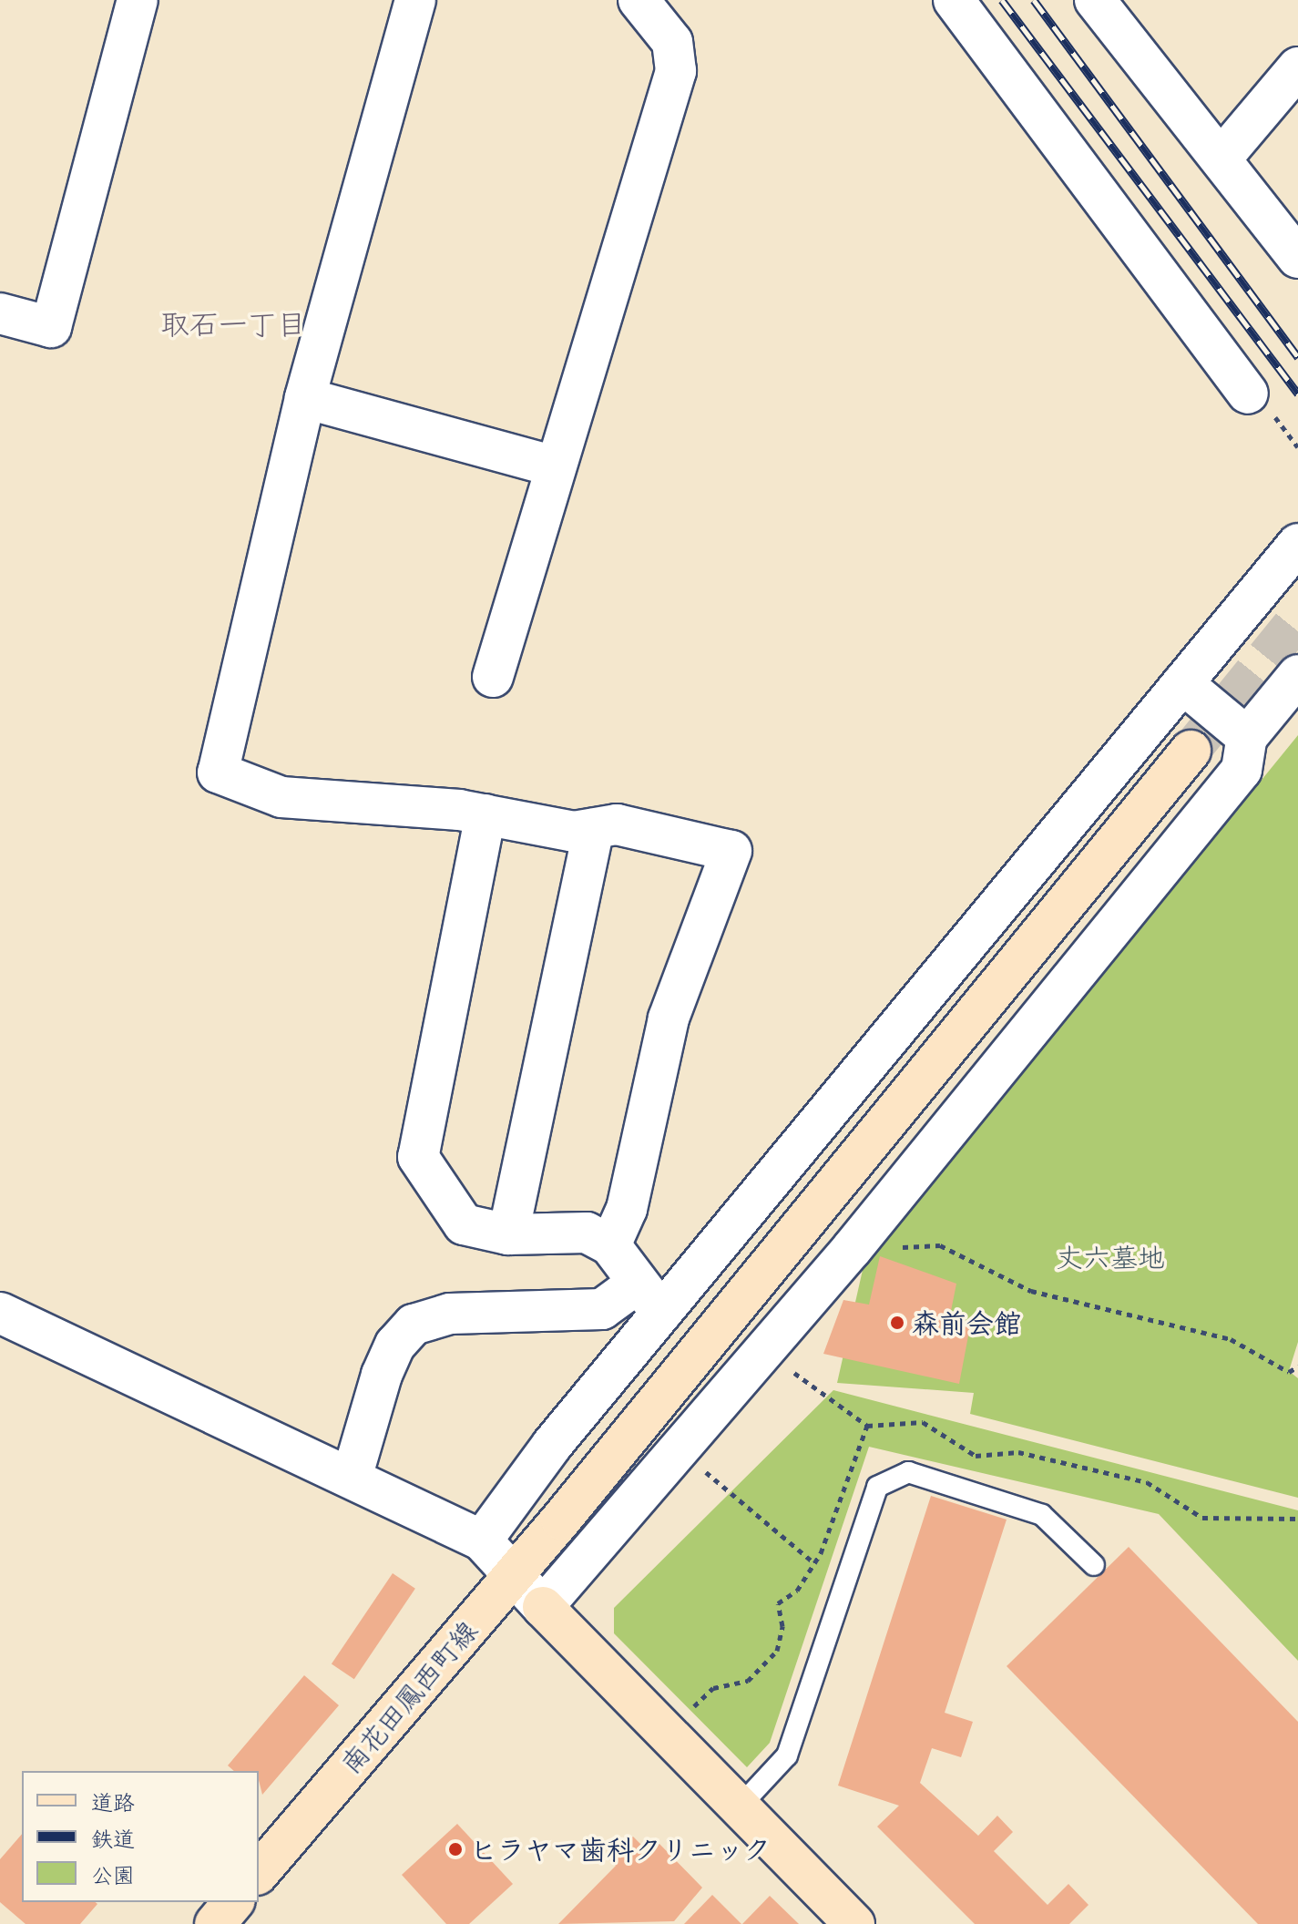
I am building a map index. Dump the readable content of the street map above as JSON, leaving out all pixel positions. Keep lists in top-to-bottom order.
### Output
{
  "streets": {
    "street": ["南花田鳳西町線"]
  },
  "districts": ["取石一丁目"],
  "parks": ["丈六墓地"],
  "places": ["森前会館", "ヒラヤマ歯科クリニック"],
  "legend": ["道路", "鉄道", "公園"]
}
